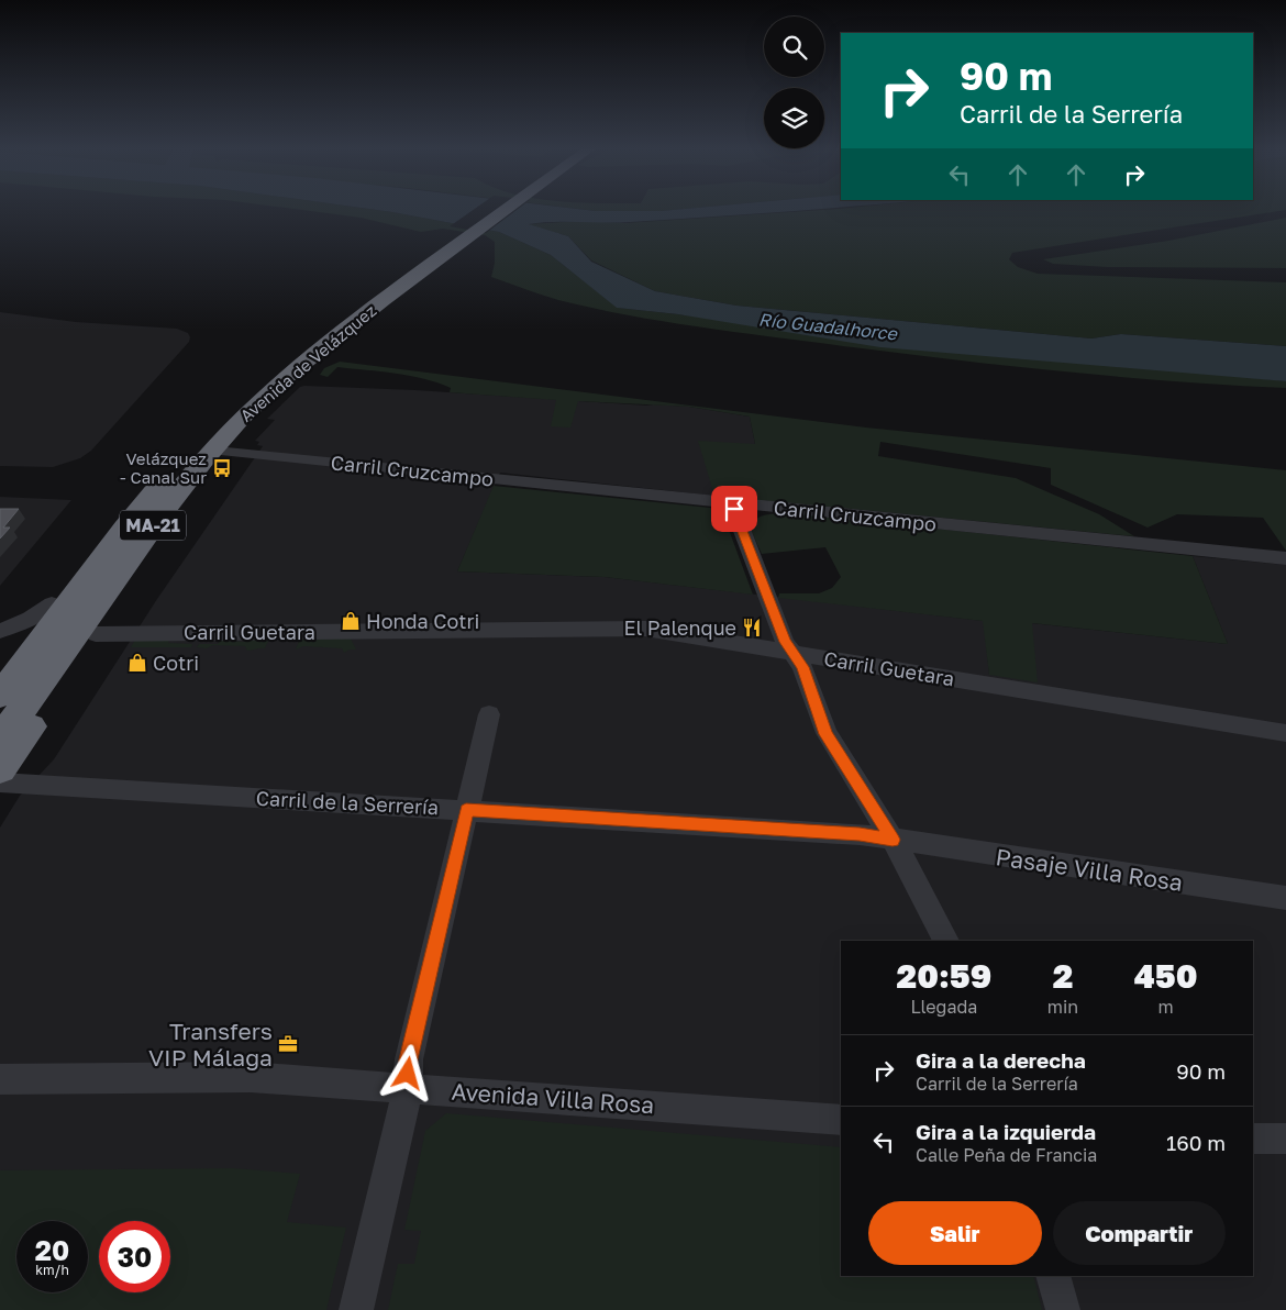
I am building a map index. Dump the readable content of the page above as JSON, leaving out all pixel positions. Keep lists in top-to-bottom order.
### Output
{
  "streets": {
    "highway": ["Avenida de Velázquez", "MA-21"],
    "street": [
      "Carril Cruzcampo",
      "Carril Guetara",
      "Carril de la Serrería",
      "Pasaje Villa Rosa",
      "Avenida Villa Rosa"
    ]
  },
  "crossings": [
    ["Carril de la Serrería", "Pasaje Villa Rosa"]
  ],
  "water": ["Río Guadalhorce"],
  "places": {
    "bus stop": ["Velázquez - Canal Sur"],
    "shop": ["Honda Cotri", "Cotri"],
    "restaurant": ["El Palenque"],
    "office": ["Transfers VIP Málaga"]
  },
  "page": {
    "turn": ["90 m", "Carril de la Serrería"],
    "eta": [
      "20:59",
      "Llegada",
      "2",
      "min",
      "450",
      "m"
    ],
    "list": [
      {
        "name": "Gira a la derecha",
        "note": "Carril de la Serrería",
        "value": "90 m"
      },
      {
        "name": "Gira a la izquierda",
        "note": "Calle Peña de Francia",
        "value": "160 m"
      }
    ],
    "buttons": ["Salir", "Compartir"],
    "speed": "20 km/h",
    "limit": "30"
  }
}
